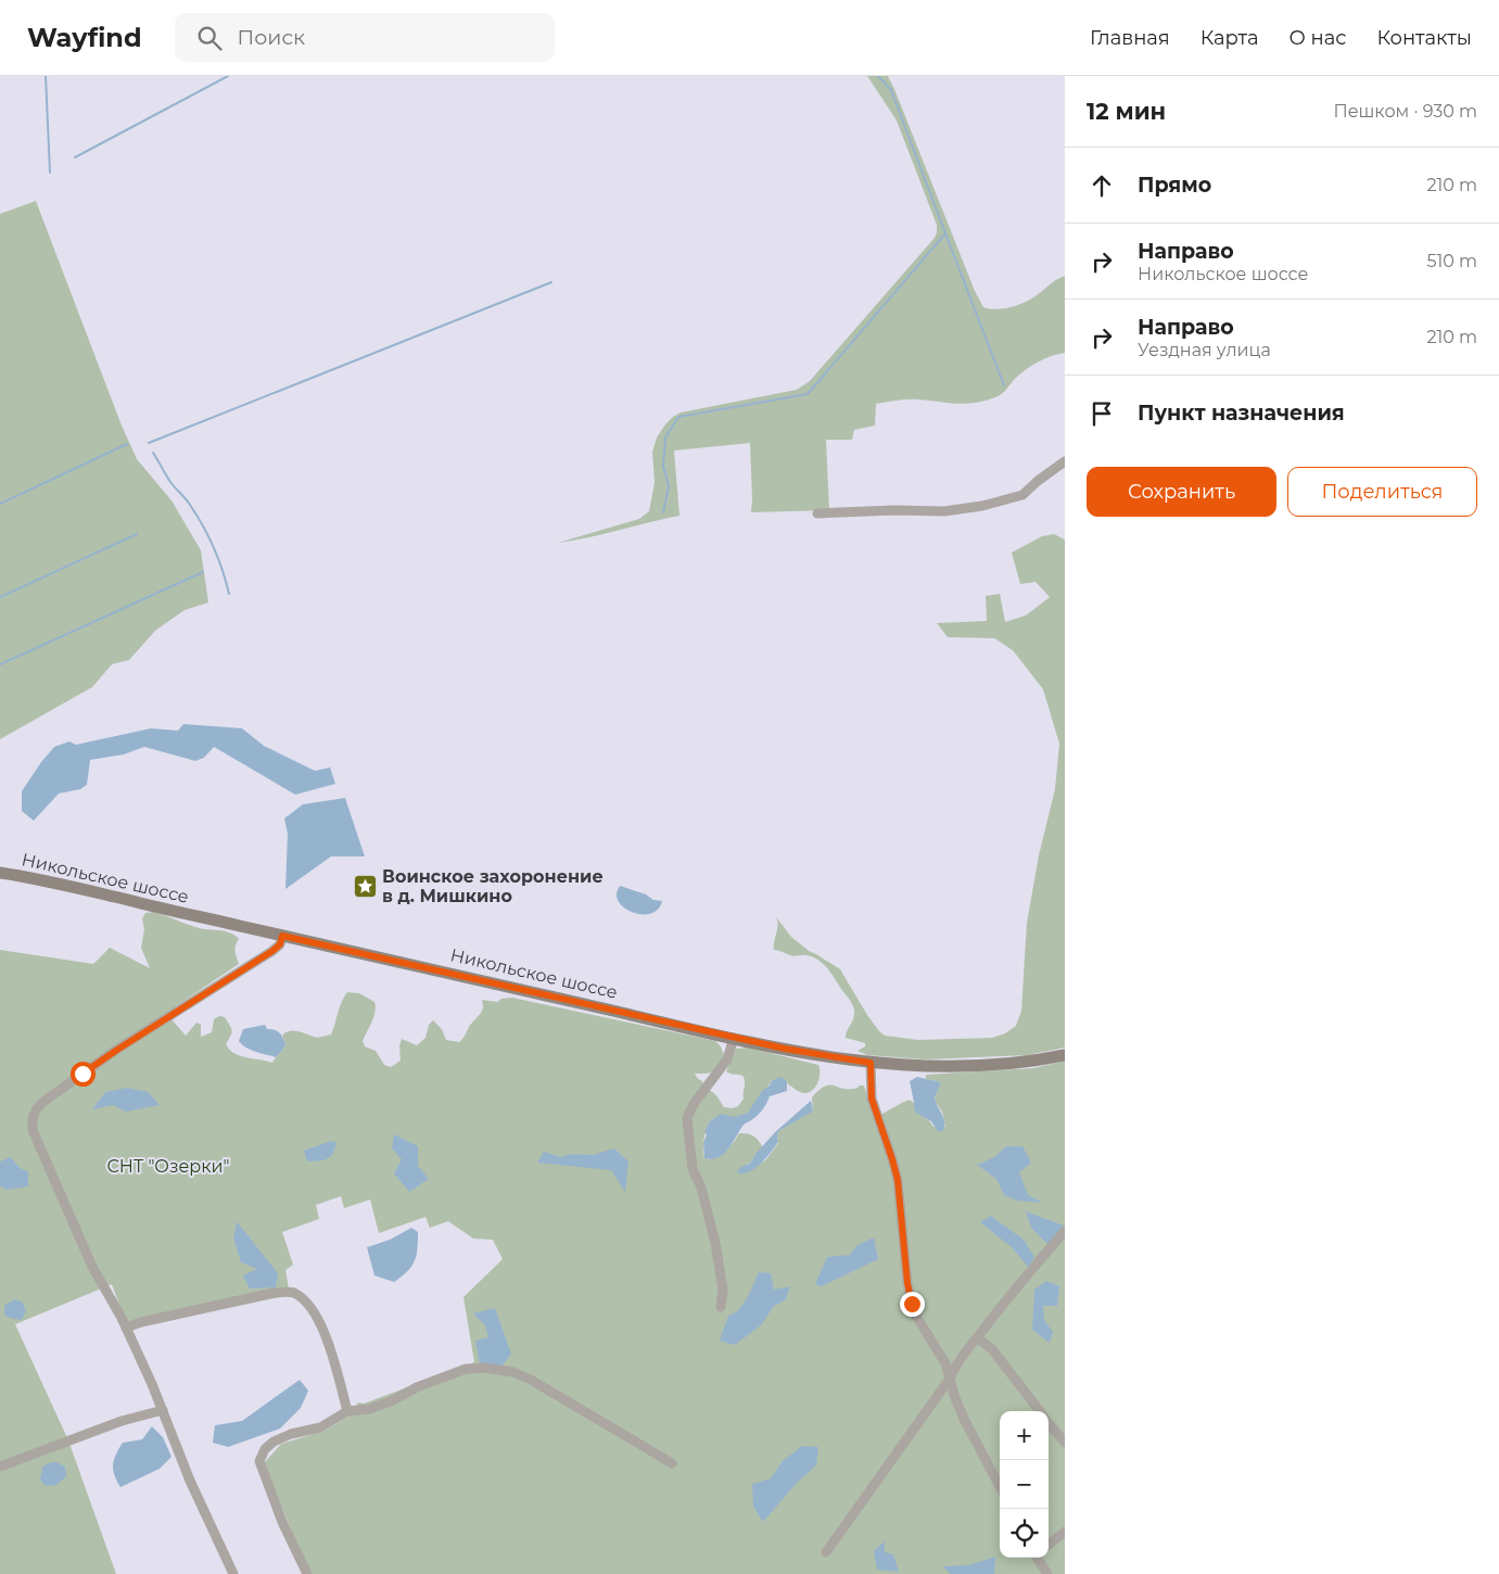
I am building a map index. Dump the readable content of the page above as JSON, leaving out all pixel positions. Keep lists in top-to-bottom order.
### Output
{
  "streets": {
    "main road": ["Никольское шоссе"]
  },
  "parks": ["СНТ \"Озерки\""],
  "places": {
    "place": ["Воинское захоронение в д. Мишкино"]
  },
  "page": {
    "header": "Wayfind",
    "search": "Поиск",
    "nav": [
      "Главная",
      "Карта",
      "О нас",
      "Контакты"
    ],
    "heading": ["12 мин", "Пешком · 930 m"],
    "list": [
      ["Прямо", "210 m"],
      ["Направо", "Никольское шоссе", "510 m"],
      ["Направо", "Уездная улица", "210 m"],
      "Пункт назначения"
    ],
    "buttons": ["Сохранить", "Поделиться"],
    "map_buttons": ["+", "−"]
  }
}
